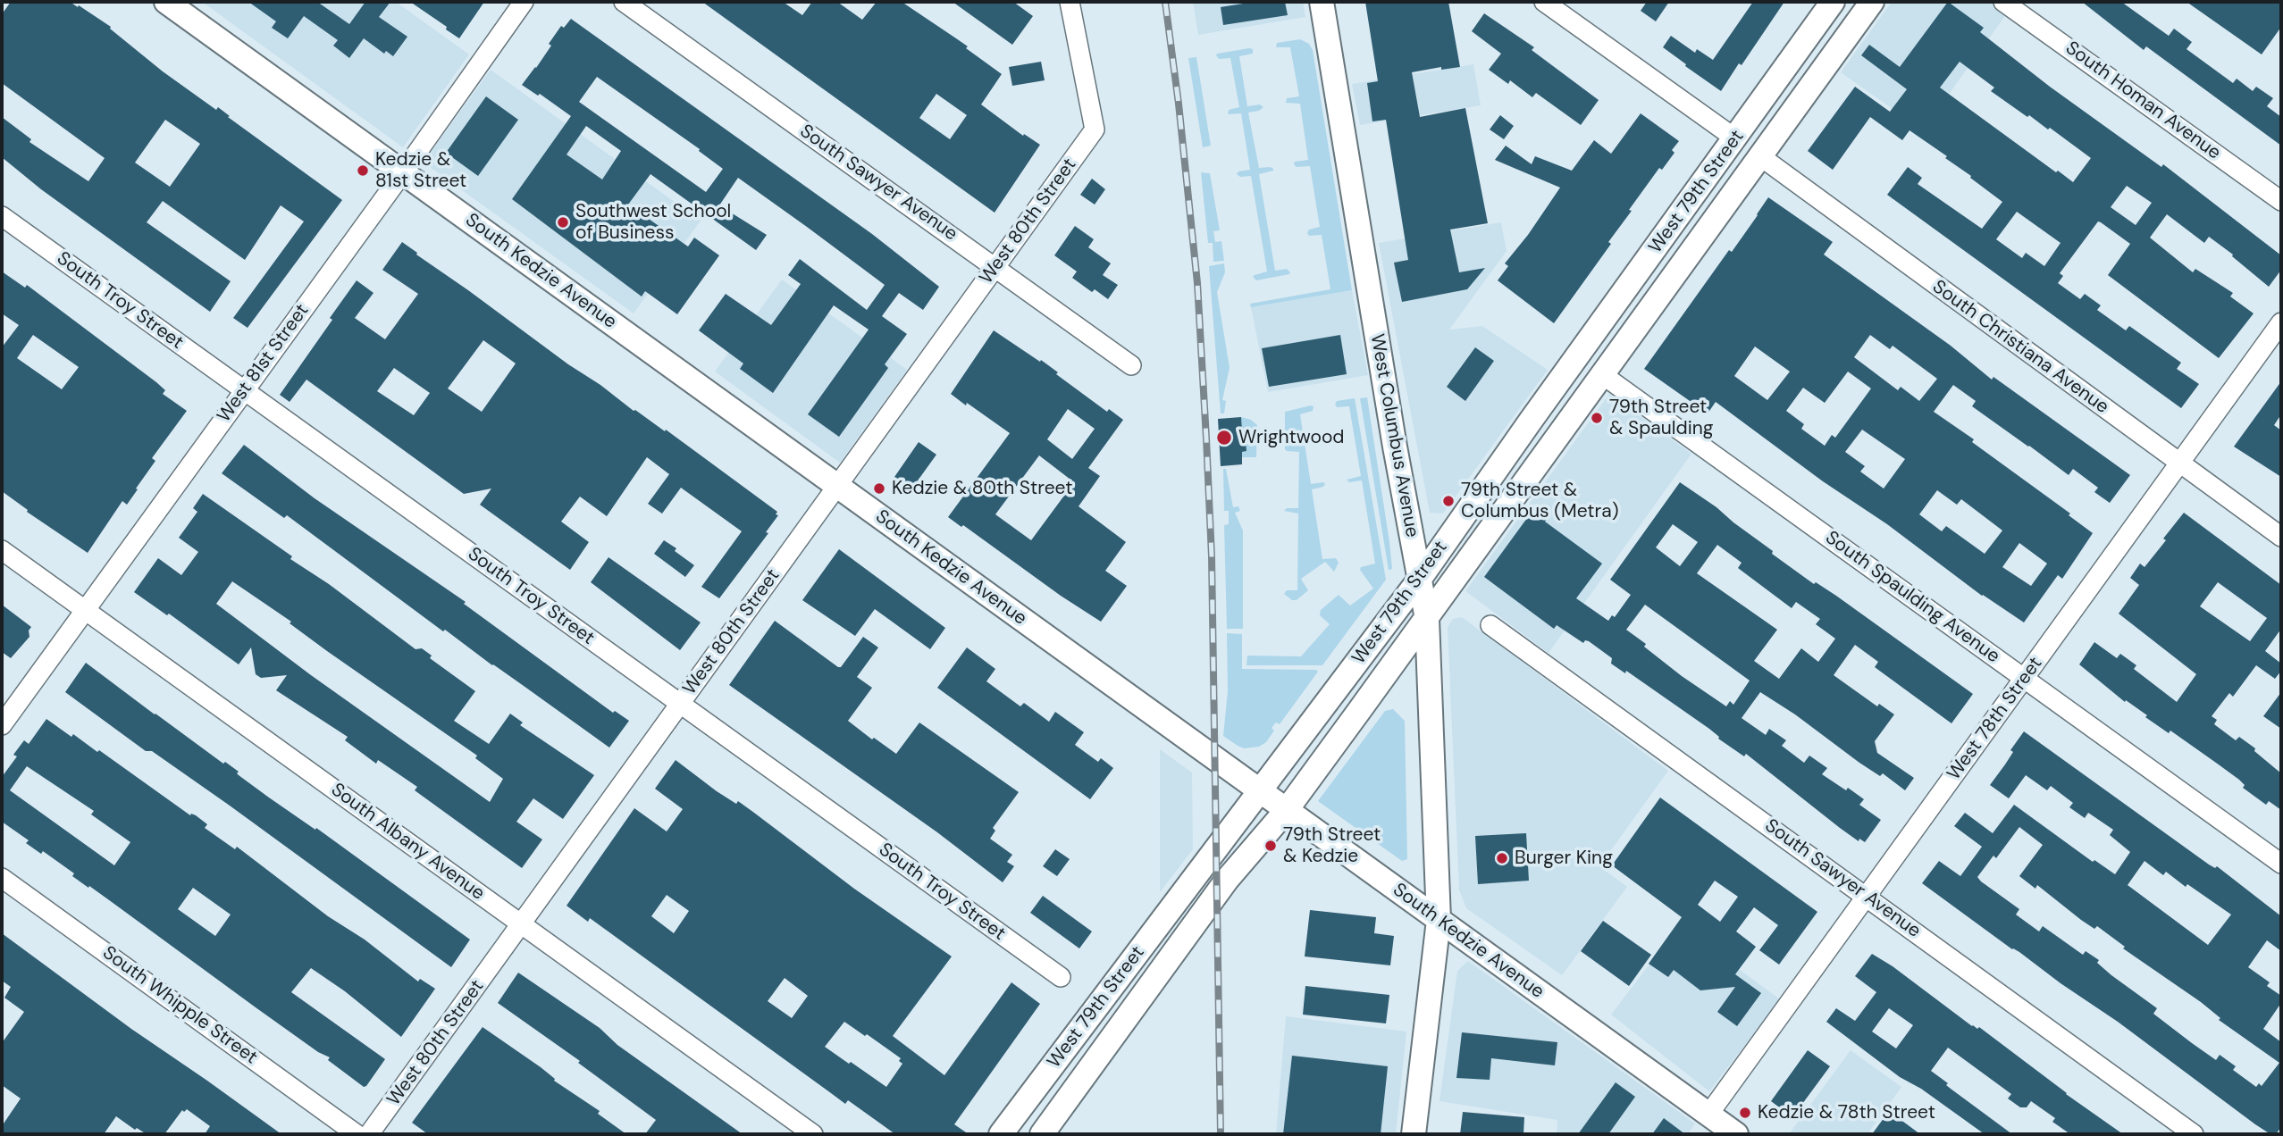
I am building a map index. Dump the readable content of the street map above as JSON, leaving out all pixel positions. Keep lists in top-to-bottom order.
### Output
{
  "streets": {
    "main road": ["West 79th Street", "South Kedzie Avenue", "West Columbus Avenue"],
    "street": [
      "South Homan Avenue",
      "South Sawyer Avenue",
      "West 80th Street",
      "South Troy Street",
      "South Christiana Avenue",
      "West 81st Street",
      "South Spaulding Avenue",
      "West 78th Street",
      "South Albany Avenue",
      "South Whipple Street"
    ]
  },
  "crossings": [
    ["South Sawyer Avenue", "West 80th Street"],
    ["South Sawyer Avenue", "West 78th Street"],
    ["West 79th Street", "South Kedzie Avenue"],
    ["West 79th Street", "South Christiana Avenue"],
    ["West 79th Street", "West Columbus Avenue"],
    ["West 79th Street", "South Spaulding Avenue"],
    ["West 80th Street", "South Kedzie Avenue"],
    ["West 80th Street", "South Troy Street"],
    ["West 80th Street", "South Albany Avenue"],
    ["South Kedzie Avenue", "West 81st Street"],
    ["South Kedzie Avenue", "West Columbus Avenue"],
    ["South Kedzie Avenue", "West 78th Street"],
    ["South Troy Street", "West 81st Street"],
    ["South Christiana Avenue", "West 78th Street"],
    ["West 81st Street", "South Albany Avenue"],
    ["South Spaulding Avenue", "West 78th Street"]
  ],
  "places": [
    "Kedzie & 81st Street",
    "Southwest School of Business",
    "79th Street & Spaulding",
    "Wrightwood",
    "Kedzie & 80th Street",
    "79th Street & Columbus (Metra)",
    "79th Street & Kedzie",
    "Burger King",
    "Kedzie & 78th Street"
  ]
}
